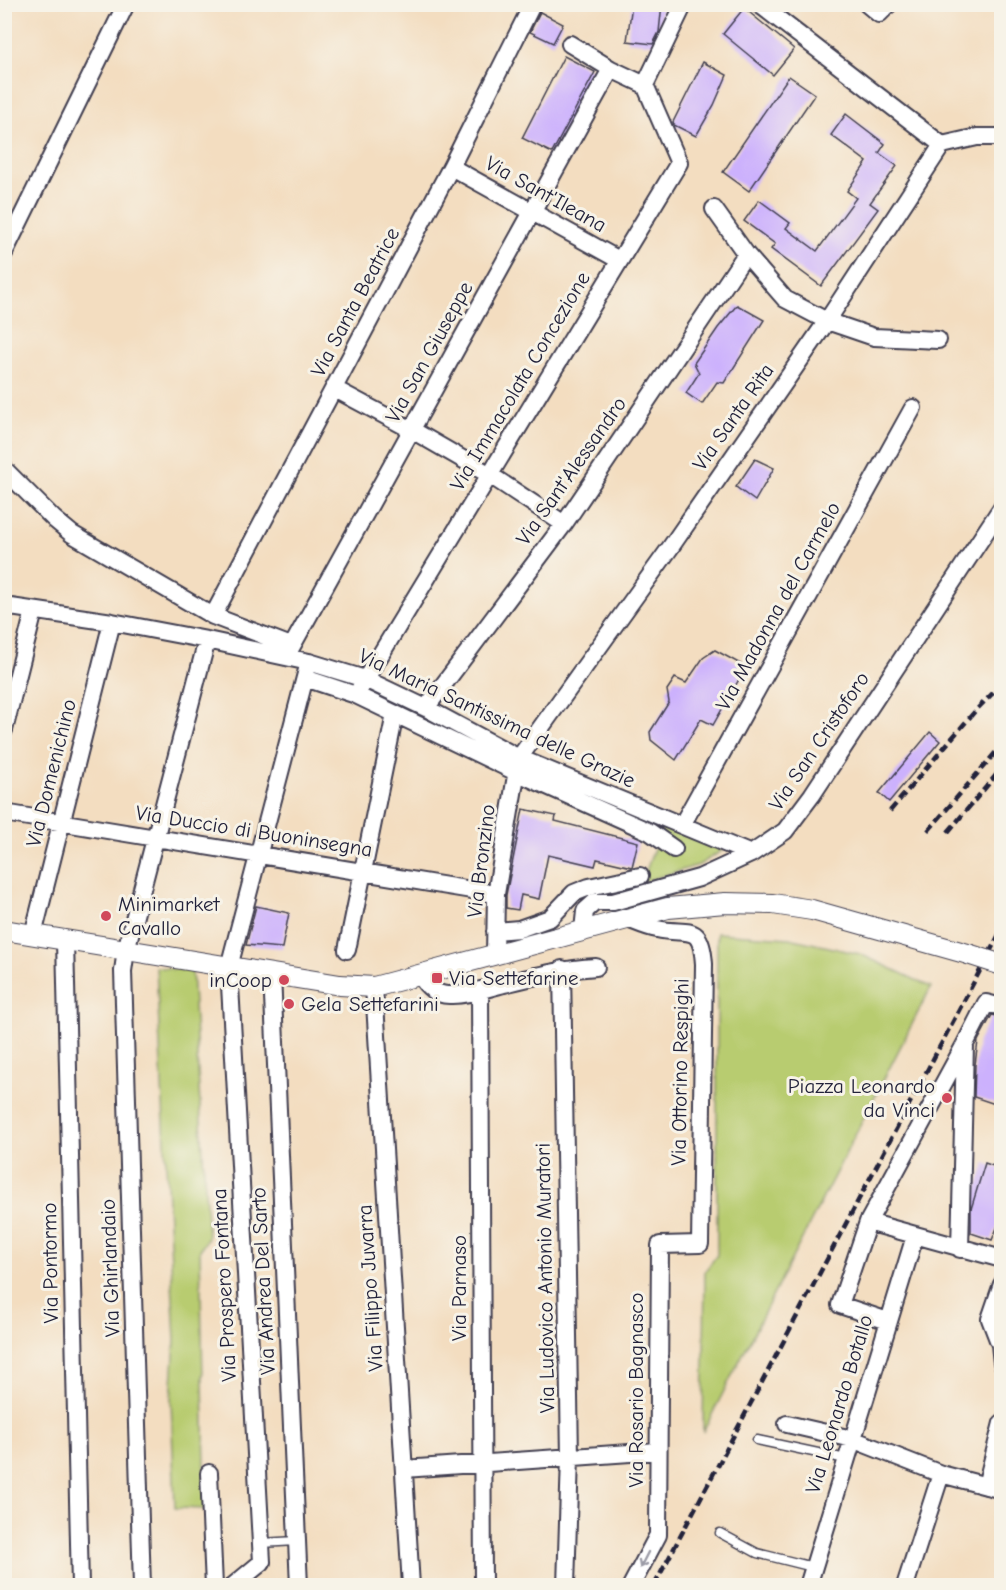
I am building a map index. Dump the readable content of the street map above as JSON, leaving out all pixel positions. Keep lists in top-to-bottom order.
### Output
{
  "streets": {
    "street": [
      "Via Sant'Ileana",
      "Via Santa Beatrice",
      "Via San Giuseppe",
      "Via Immacolata Concezione",
      "Via Santa Rita",
      "Via Sant'Alessandro",
      "Via Madonna del Carmelo",
      "Via Maria Santissima delle Grazie",
      "Via San Cristoforo",
      "Via Domenichino",
      "Via Duccio di Buoninsegna",
      "Via Bronzino",
      "Via Ottorino Respighi",
      "Via Pontormo",
      "Via Ghirlandaio",
      "Via Ludovico Antonio Muratori",
      "Via Andrea Del Sarto",
      "Via Prospero Fontana",
      "Via Filippo Juvarra",
      "Via Parnaso",
      "Via Rosario Bagnasco",
      "Via Leonardo Botallo"
    ]
  },
  "crossings": [
    ["Via Sant'Ileana", "Via Santa Beatrice"],
    ["Via Sant'Ileana", "Via San Giuseppe"],
    ["Via Sant'Ileana", "Via Immacolata Concezione"],
    ["Via Santa Beatrice", "Via Maria Santissima delle Grazie"],
    ["Via San Giuseppe", "Via Maria Santissima delle Grazie"],
    ["Via Immacolata Concezione", "Via Maria Santissima delle Grazie"],
    ["Via Santa Rita", "Via Maria Santissima delle Grazie"],
    ["Via Santa Rita", "Via Bronzino"],
    ["Via Sant'Alessandro", "Via Maria Santissima delle Grazie"],
    ["Via Madonna del Carmelo", "Via Maria Santissima delle Grazie"],
    ["Via Maria Santissima delle Grazie", "Via San Cristoforo"],
    ["Via Maria Santissima delle Grazie", "Via Domenichino"],
    ["Via Maria Santissima delle Grazie", "Via Bronzino"],
    ["Via Maria Santissima delle Grazie", "Via Ghirlandaio"],
    ["Via Maria Santissima delle Grazie", "Via Prospero Fontana"],
    ["Via Domenichino", "Via Duccio di Buoninsegna"],
    ["Via Duccio di Buoninsegna", "Via Bronzino"],
    ["Via Duccio di Buoninsegna", "Via Ghirlandaio"],
    ["Via Duccio di Buoninsegna", "Via Prospero Fontana"],
    ["Via Ottorino Respighi", "Via Rosario Bagnasco"]
  ],
  "one_way": ["Via Rosario Bagnasco"],
  "places": {
    "other": [
      "Minimarket Cavallo",
      "inCoop",
      "Gela Settefarini",
      "Piazza Leonardo da Vinci"
    ],
    "transit": ["Via Settefarine"]
  }
}
